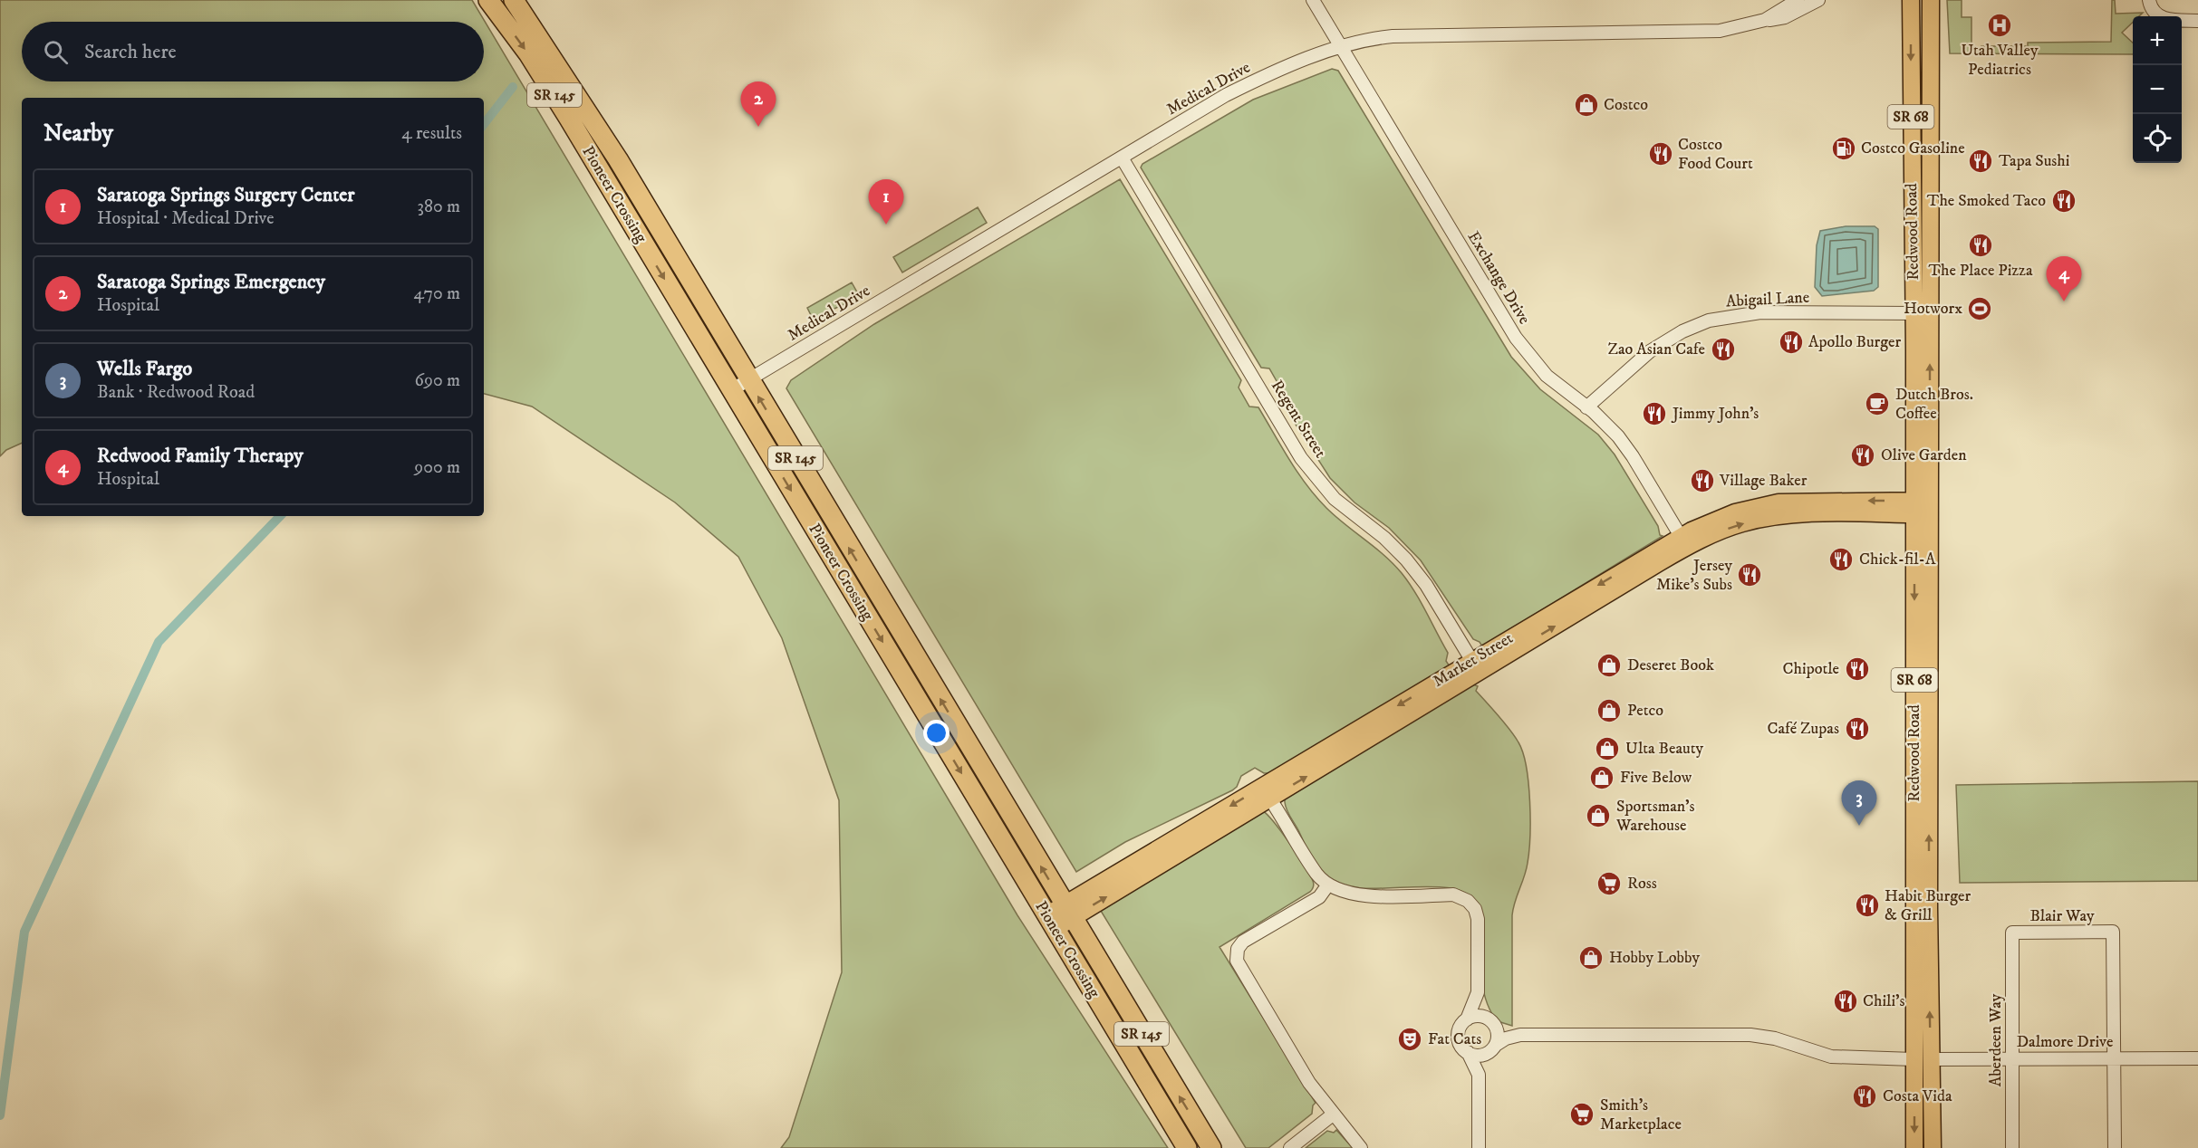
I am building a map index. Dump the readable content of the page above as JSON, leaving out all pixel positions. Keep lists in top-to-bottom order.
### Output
{
  "streets": {
    "highway": ["SR 145", "Pioneer Crossing"],
    "main road": ["SR 68", "Redwood Road", "Market Street"],
    "street": [
      "Medical Drive",
      "Exchange Drive",
      "Abigail Lane",
      "Regent Street",
      "Blair Way",
      "Aberdeen Way",
      "Dalmore Drive"
    ]
  },
  "crossings": [
    ["Medical Drive", "Pioneer Crossing"],
    ["Medical Drive", "Exchange Drive"],
    ["Medical Drive", "Regent Street"],
    ["Pioneer Crossing", "Market Street"],
    ["Redwood Road", "Abigail Lane"],
    ["Redwood Road", "Market Street"],
    ["Redwood Road", "Dalmore Drive"],
    ["Exchange Drive", "Abigail Lane"],
    ["Exchange Drive", "Market Street"],
    ["Regent Street", "Market Street"],
    ["Blair Way", "Aberdeen Way"],
    ["Blair Way", "Dalmore Drive"],
    ["Aberdeen Way", "Dalmore Drive"]
  ],
  "places": {
    "hospital": ["Utah Valley Pediatrics"],
    "shop": [
      "Costco",
      "Deseret Book",
      "Petco",
      "Ulta Beauty",
      "Five Below",
      "Sportsman's Warehouse",
      "Hobby Lobby"
    ],
    "fuel station": ["Costco Gasoline"],
    "restaurant": [
      "Costco Food Court",
      "Tapa Sushi",
      "The Smoked Taco",
      "The Place Pizza",
      "Apollo Burger",
      "Zao Asian Cafe",
      "Jimmy John's",
      "Olive Garden",
      "Village Baker",
      "Chick-fil-A",
      "Jersey Mike's Subs",
      "Chipotle",
      "Café Zupas",
      "Habit Burger & Grill",
      "Chili's",
      "Costa Vida"
    ],
    "sports": ["Hotworx"],
    "cafe": ["Dutch Bros. Coffee"],
    "supermarket": ["Ross", "Smith's Marketplace"],
    "theatre": ["Fat Cats"]
  },
  "page": {
    "map_buttons": ["+", "−"],
    "search": "Search here",
    "pins": [
      "2",
      "1",
      "4",
      "3"
    ],
    "heading": ["Nearby", "4 results"],
    "list": [
      {
        "mark": "1",
        "name": "Saratoga Springs Surgery Center",
        "note": "Hospital · Medical Drive",
        "value": "380 m"
      },
      {
        "mark": "2",
        "name": "Saratoga Springs Emergency",
        "note": "Hospital",
        "value": "470 m"
      },
      {
        "mark": "3",
        "name": "Wells Fargo",
        "note": "Bank · Redwood Road",
        "value": "690 m"
      },
      {
        "mark": "4",
        "name": "Redwood Family Therapy",
        "note": "Hospital",
        "value": "900 m"
      }
    ]
  }
}
